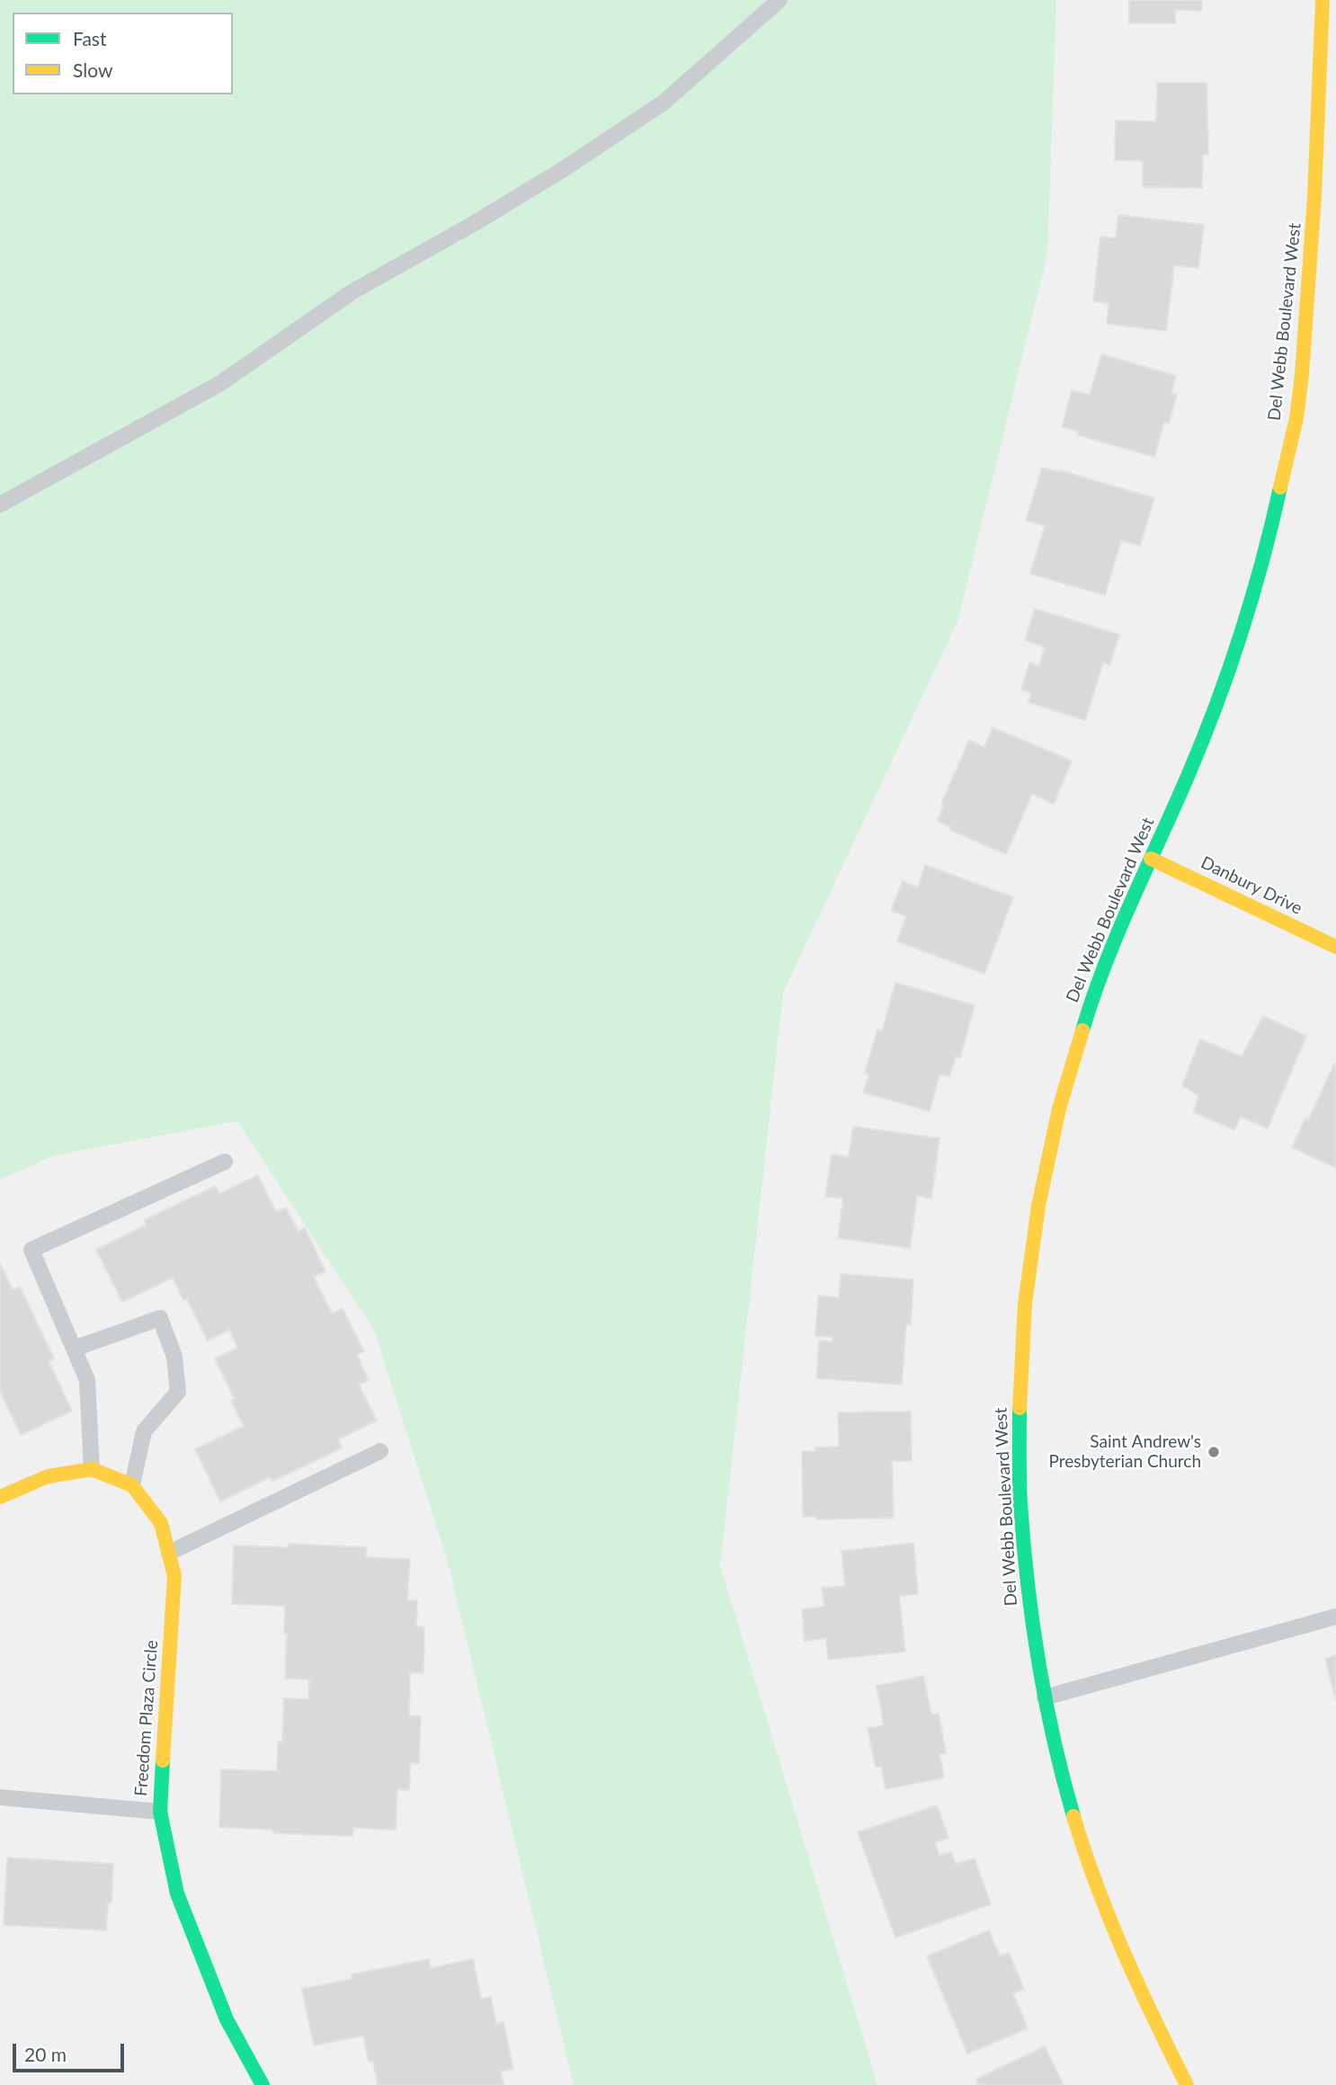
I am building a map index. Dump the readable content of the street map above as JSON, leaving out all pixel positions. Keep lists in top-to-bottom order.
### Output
{
  "streets": {
    "street": ["Del Webb Boulevard West", "Danbury Drive", "Freedom Plaza Circle"]
  },
  "crossings": [
    ["Del Webb Boulevard West", "Danbury Drive"]
  ],
  "places": ["Saint Andrew's Presbyterian Church"],
  "legend": ["Fast", "Slow"],
  "scale_bar": "20 m"
}
